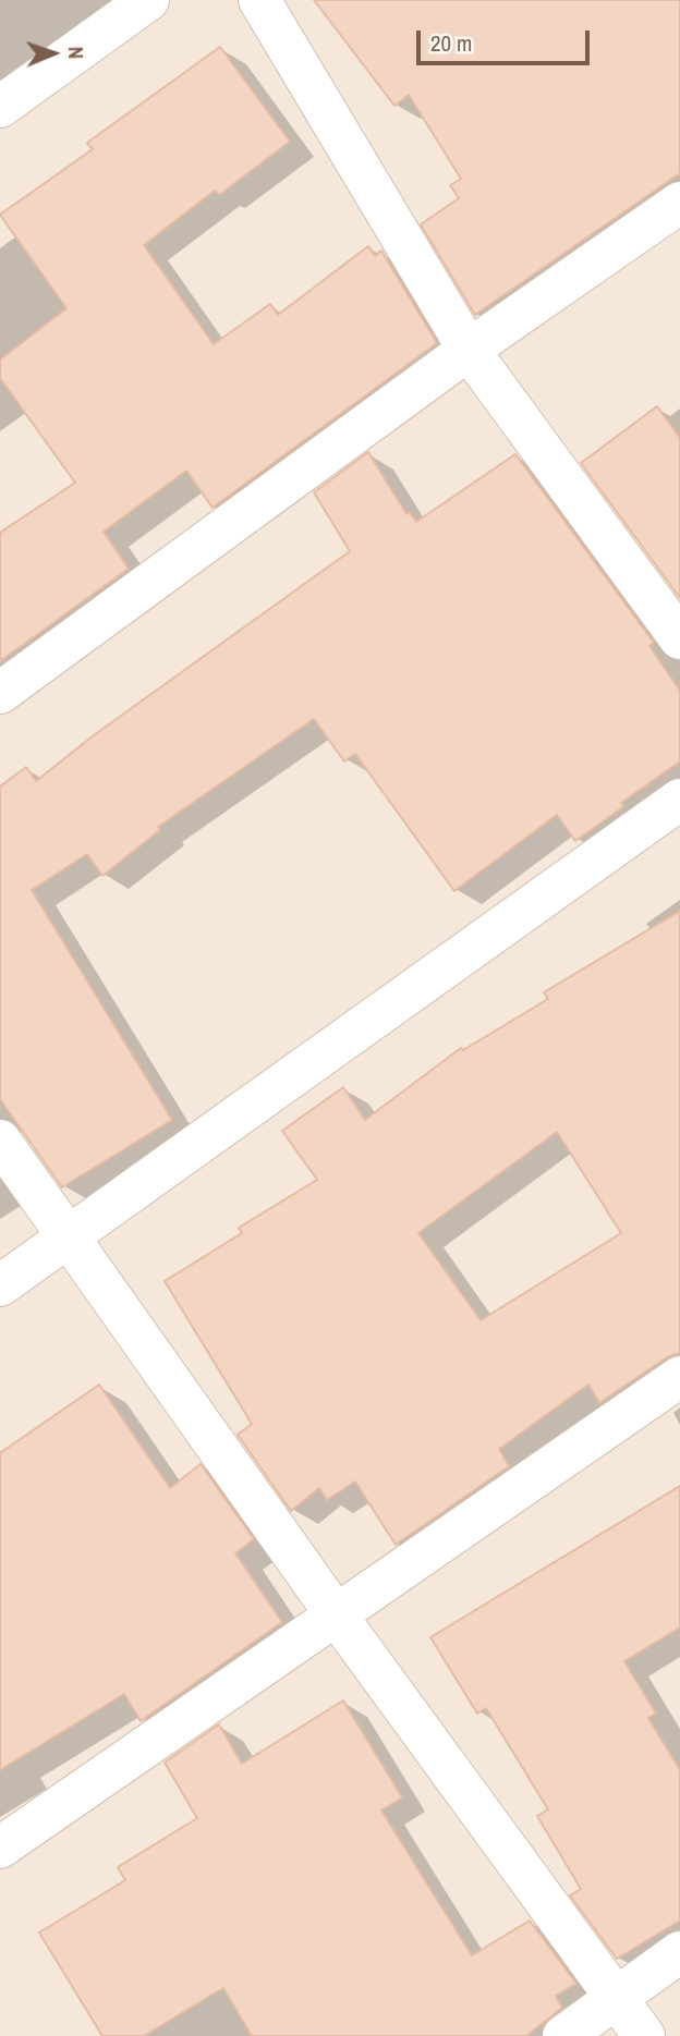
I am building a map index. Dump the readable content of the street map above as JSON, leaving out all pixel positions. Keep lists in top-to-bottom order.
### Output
{
  "scale_bar": "20 m",
  "north": "right"
}
